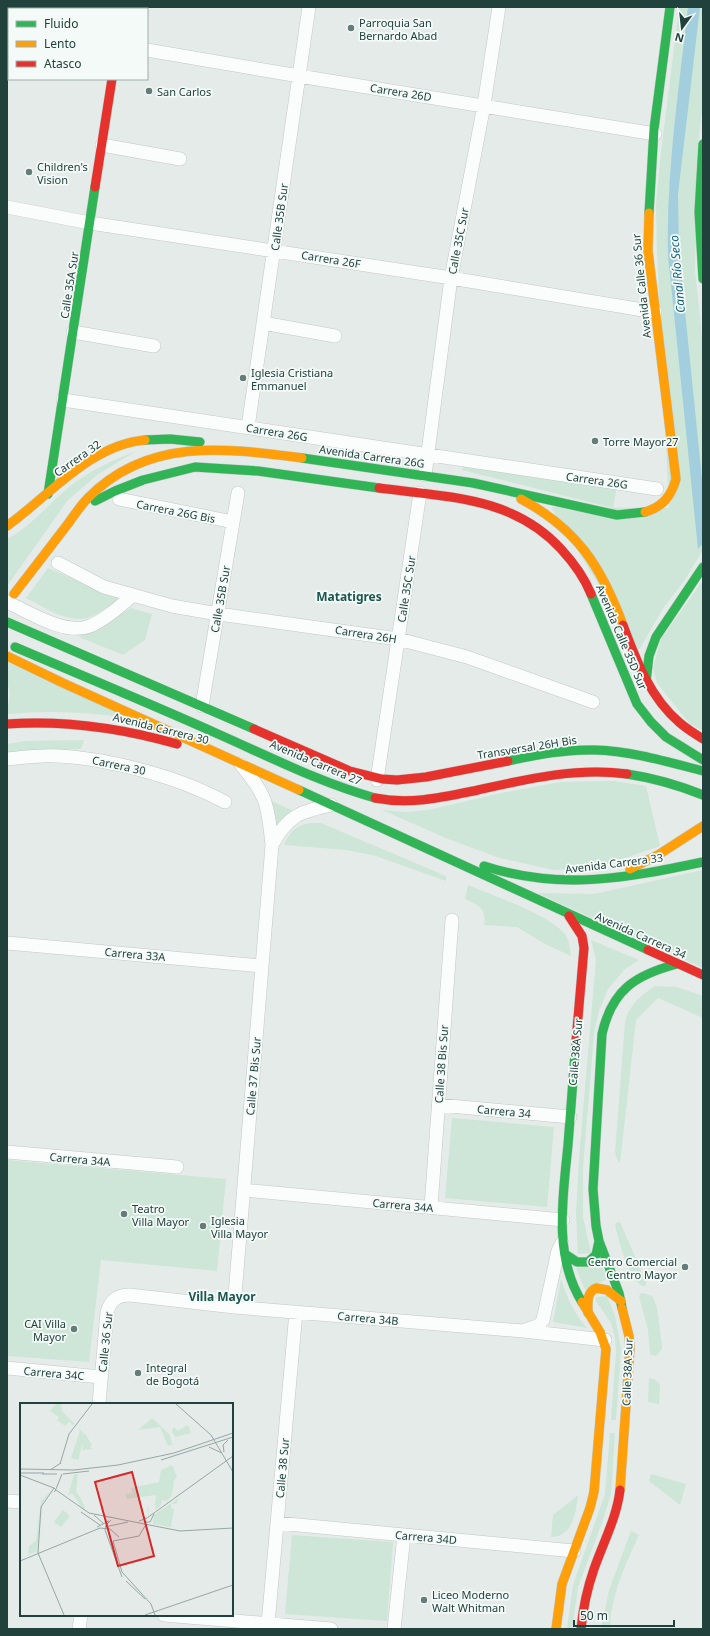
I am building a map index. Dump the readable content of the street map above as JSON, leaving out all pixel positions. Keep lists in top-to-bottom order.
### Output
{
  "streets": {
    "main road": [
      "Calle 35A Sur",
      "Avenida Calle 36 Sur",
      "Avenida Carrera 26G",
      "Carrera 32",
      "Avenida Calle 35D Sur",
      "Avenida Carrera 30",
      "Transversal 26H Bis",
      "Avenida Carrera 27",
      "Avenida Carrera 33",
      "Avenida Carrera 34",
      "Calle 38A Sur"
    ],
    "street": [
      "Carrera 26D",
      "Calle 35B Sur",
      "Calle 35C Sur",
      "Carrera 26F",
      "Carrera 26G",
      "Carrera 26G Bis",
      "Carrera 26H",
      "Carrera 30",
      "Carrera 33A",
      "Calle 38 Bis Sur",
      "Calle 37 Bis Sur",
      "Carrera 34",
      "Carrera 34A",
      "Carrera 34B",
      "Calle 36 Sur",
      "Carrera 34C",
      "Calle 38 Sur",
      "Carrera 34D"
    ]
  },
  "crossings": [
    ["Carrera 26D", "Calle 35B Sur"],
    ["Carrera 26D", "Calle 35C Sur"],
    ["Carrera 26D", "Avenida Calle 36 Sur"],
    ["Calle 35B Sur", "Carrera 26F"],
    ["Calle 35B Sur", "Carrera 26G"],
    ["Calle 35B Sur", "Carrera 26G Bis"],
    ["Calle 35B Sur", "Carrera 26H"],
    ["Calle 35B Sur", "Avenida Carrera 27"],
    ["Calle 35C Sur", "Carrera 26F"],
    ["Calle 35C Sur", "Carrera 26G"],
    ["Calle 35C Sur", "Avenida Carrera 26G"],
    ["Calle 35C Sur", "Carrera 26H"],
    ["Calle 35C Sur", "Transversal 26H Bis"],
    ["Calle 35C Sur", "Avenida Carrera 27"],
    ["Carrera 26F", "Calle 35A Sur"],
    ["Carrera 26F", "Avenida Calle 36 Sur"],
    ["Calle 35A Sur", "Carrera 26G"],
    ["Calle 35A Sur", "Carrera 32"],
    ["Avenida Calle 36 Sur", "Avenida Carrera 26G"],
    ["Avenida Carrera 26G", "Carrera 32"],
    ["Avenida Carrera 26G", "Avenida Calle 35D Sur"],
    ["Avenida Carrera 30", "Calle 37 Bis Sur"],
    ["Transversal 26H Bis", "Avenida Carrera 27"],
    ["Avenida Carrera 34", "Calle 38A Sur"],
    ["Carrera 33A", "Calle 37 Bis Sur"],
    ["Calle 38A Sur", "Carrera 34"],
    ["Calle 38A Sur", "Carrera 34A"],
    ["Calle 38A Sur", "Carrera 34B"],
    ["Calle 38A Sur", "Carrera 34D"],
    ["Calle 38 Bis Sur", "Carrera 34"],
    ["Calle 38 Bis Sur", "Carrera 34A"],
    ["Calle 37 Bis Sur", "Carrera 34A"],
    ["Calle 37 Bis Sur", "Carrera 34B"],
    ["Carrera 34B", "Calle 36 Sur"],
    ["Carrera 34B", "Calle 38 Sur"],
    ["Calle 36 Sur", "Carrera 34C"],
    ["Calle 38 Sur", "Carrera 34D"]
  ],
  "districts": ["Matatigres", "Villa Mayor"],
  "water": ["Canal Río Seco"],
  "places": [
    "Parroquia San Bernardo Abad",
    "San Carlos",
    "Children's Vision",
    "Iglesia Cristiana Emmanuel",
    "Torre Mayor27",
    "Teatro Villa Mayor",
    "Iglesia Villa Mayor",
    "Centro Comercial Centro Mayor",
    "CAI Villa Mayor",
    "Integral de Bogotá",
    "Liceo Moderno Walt Whitman"
  ],
  "legend": ["Fluido", "Lento", "Atasco"],
  "scale_bar": "50 m",
  "north": "bottom"
}
